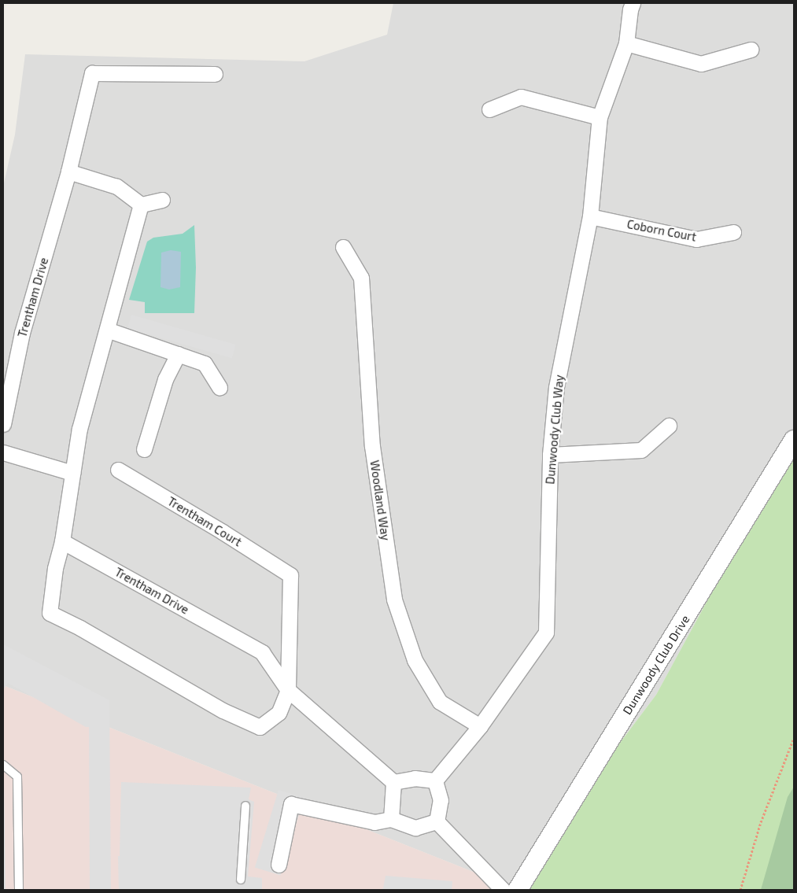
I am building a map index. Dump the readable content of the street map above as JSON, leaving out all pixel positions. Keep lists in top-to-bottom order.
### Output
{
  "streets": {
    "street": [
      "Coborn Court",
      "Trentham Drive",
      "Dunwoody Club Way",
      "Woodland Way",
      "Trentham Court",
      "Dunwoody Club Drive"
    ]
  },
  "crossings": [
    ["Coborn Court", "Dunwoody Club Way"],
    ["Trentham Drive", "Dunwoody Club Way"],
    ["Trentham Drive", "Trentham Court"],
    ["Dunwoody Club Way", "Woodland Way"]
  ]
}
